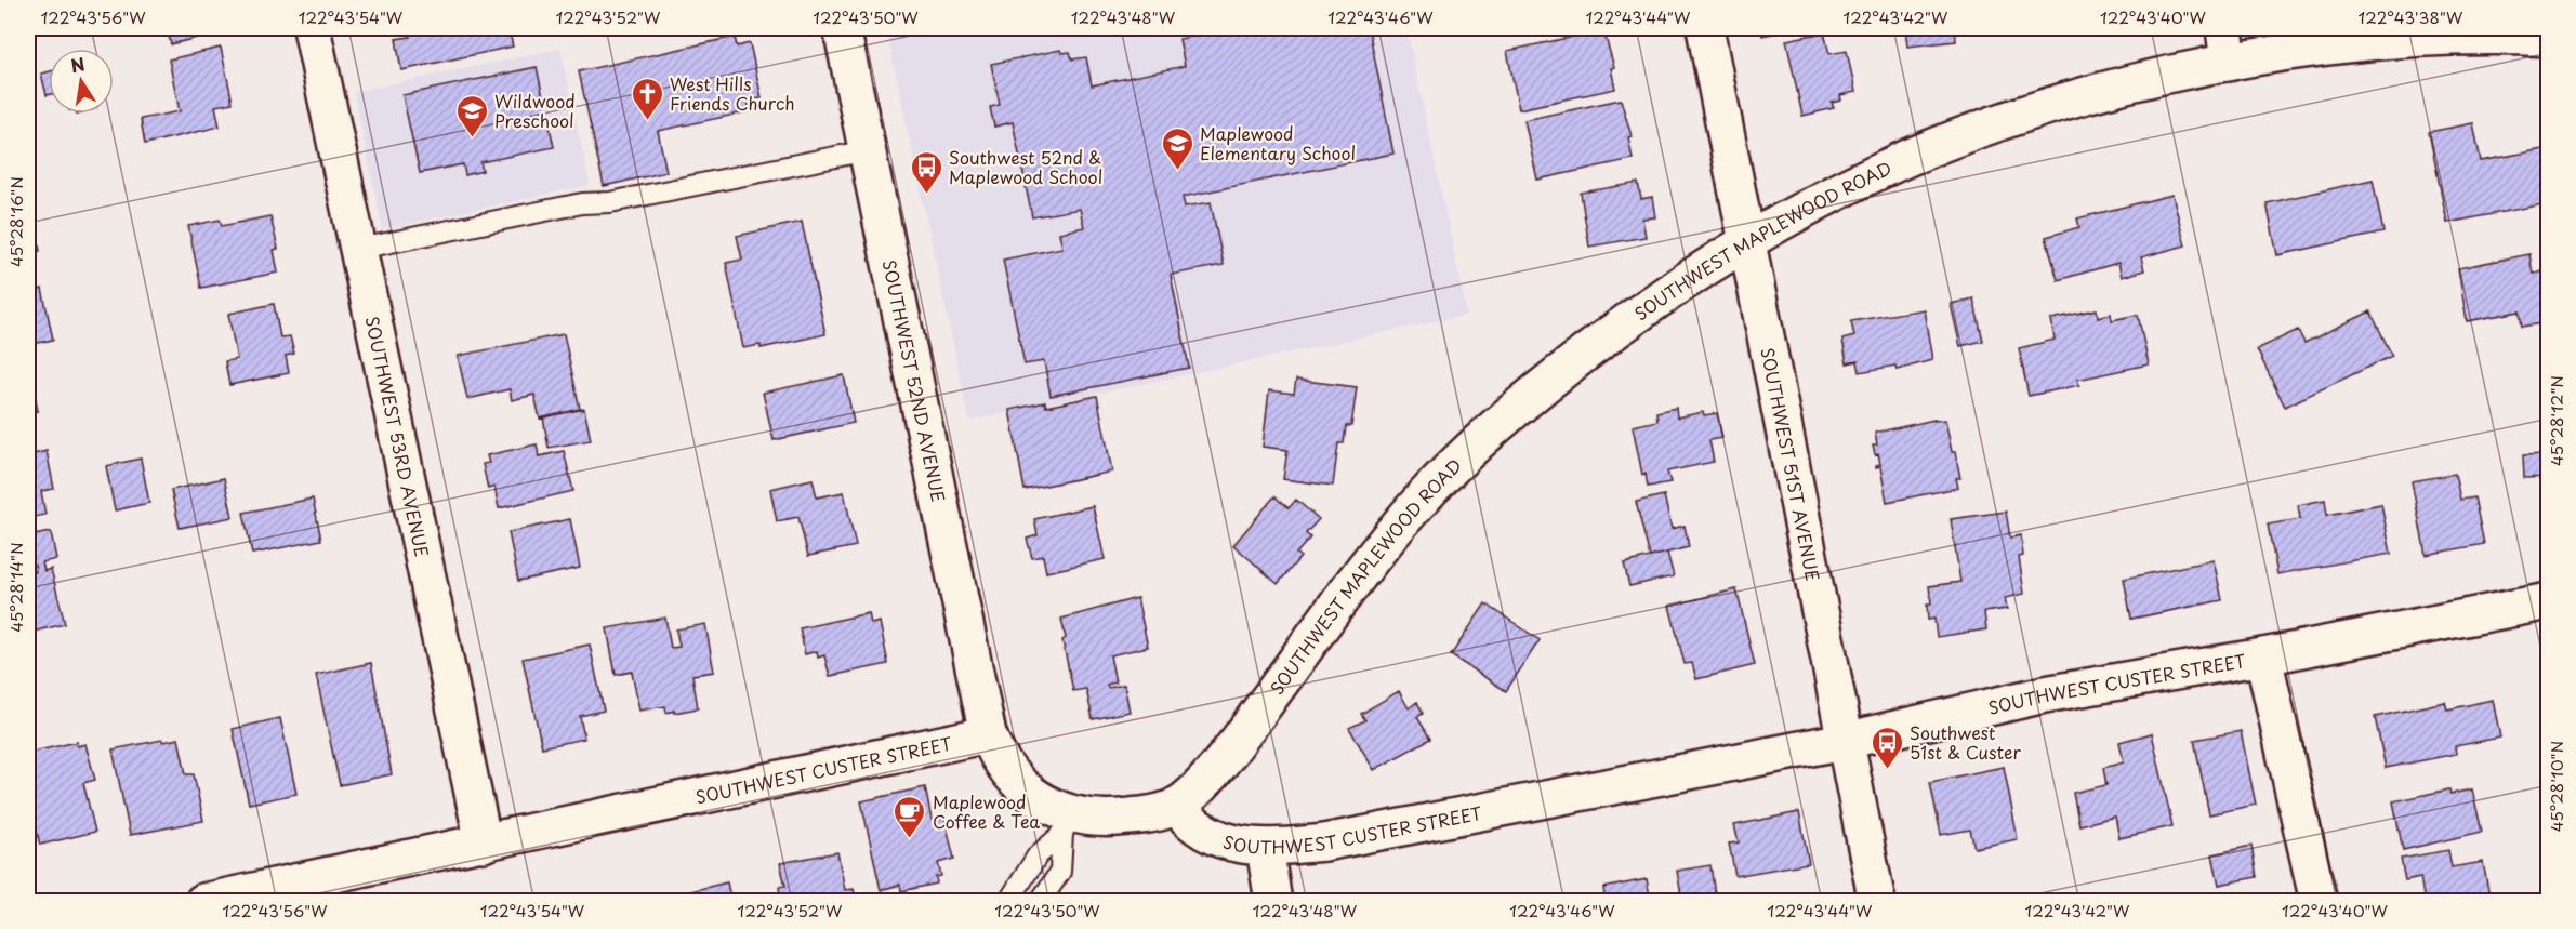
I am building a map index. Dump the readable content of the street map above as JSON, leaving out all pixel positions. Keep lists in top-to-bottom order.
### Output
{
  "streets": {
    "street": [
      "SOUTHWEST MAPLEWOOD ROAD",
      "SOUTHWEST 52ND AVENUE",
      "SOUTHWEST 53RD AVENUE",
      "SOUTHWEST 51ST AVENUE",
      "SOUTHWEST CUSTER STREET"
    ]
  },
  "crossings": [
    ["SOUTHWEST MAPLEWOOD ROAD", "SOUTHWEST 51ST AVENUE"],
    ["SOUTHWEST MAPLEWOOD ROAD", "SOUTHWEST CUSTER STREET"],
    ["SOUTHWEST 52ND AVENUE", "SOUTHWEST CUSTER STREET"],
    ["SOUTHWEST 53RD AVENUE", "SOUTHWEST CUSTER STREET"],
    ["SOUTHWEST 51ST AVENUE", "SOUTHWEST CUSTER STREET"]
  ],
  "places": {
    "church": ["West Hills Friends Church"],
    "school or university": ["Wildwood Preschool", "Maplewood Elementary School"],
    "bus stop": ["Southwest 52nd & Maplewood School", "Southwest 51st & Custer"],
    "cafe": ["Maplewood Coffee & Tea"]
  },
  "north": "top",
  "coordinates": [
    "122°43'56\"W",
    "122°43'54\"W",
    "122°43'52\"W",
    "122°43'50\"W",
    "122°43'48\"W",
    "122°43'46\"W",
    "122°43'44\"W",
    "122°43'42\"W",
    "122°43'40\"W",
    "122°43'38\"W",
    "45°28'16\"N",
    "45°28'12\"N",
    "45°28'14\"N",
    "45°28'10\"N"
  ]
}
